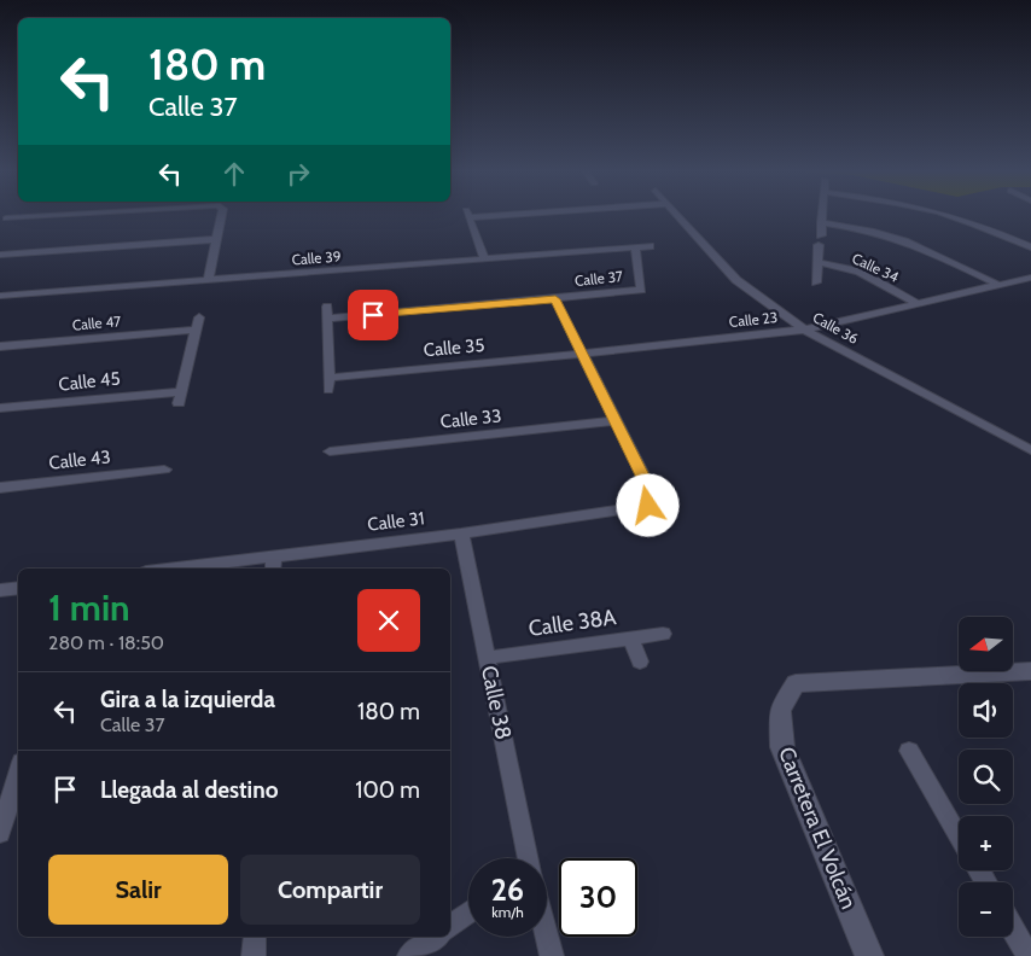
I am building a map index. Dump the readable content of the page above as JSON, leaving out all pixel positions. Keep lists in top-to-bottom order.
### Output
{
  "streets": {
    "street": [
      "Calle 39",
      "Calle 34",
      "Calle 37",
      "Calle 23",
      "Calle 47",
      "Calle 36",
      "Calle 35",
      "Calle 45",
      "Calle 33",
      "Calle 43",
      "Calle 31",
      "Calle 38A",
      "Calle 38",
      "Carretera El Volcán"
    ]
  },
  "crossings": [
    ["Calle 39", "Calle 37"],
    ["Calle 34", "Calle 23"],
    ["Calle 37", "Calle 35"],
    ["Calle 23", "Calle 36"],
    ["Calle 23", "Calle 35"],
    ["Calle 33", "Calle 31"],
    ["Calle 31", "Calle 38"],
    ["Calle 38A", "Calle 38"]
  ],
  "north": "left",
  "page": {
    "turn": ["180 m", "Calle 37"],
    "heading": ["1 min", "280 m · 18:50"],
    "map_buttons": ["+", "−"],
    "list": [
      {
        "name": "Gira a la izquierda",
        "note": "Calle 37",
        "value": "180 m"
      },
      {
        "name": "Llegada al destino",
        "value": "100 m"
      }
    ],
    "buttons": ["Salir", "Compartir"],
    "speed": "26 km/h",
    "limit": "30"
  }
}
